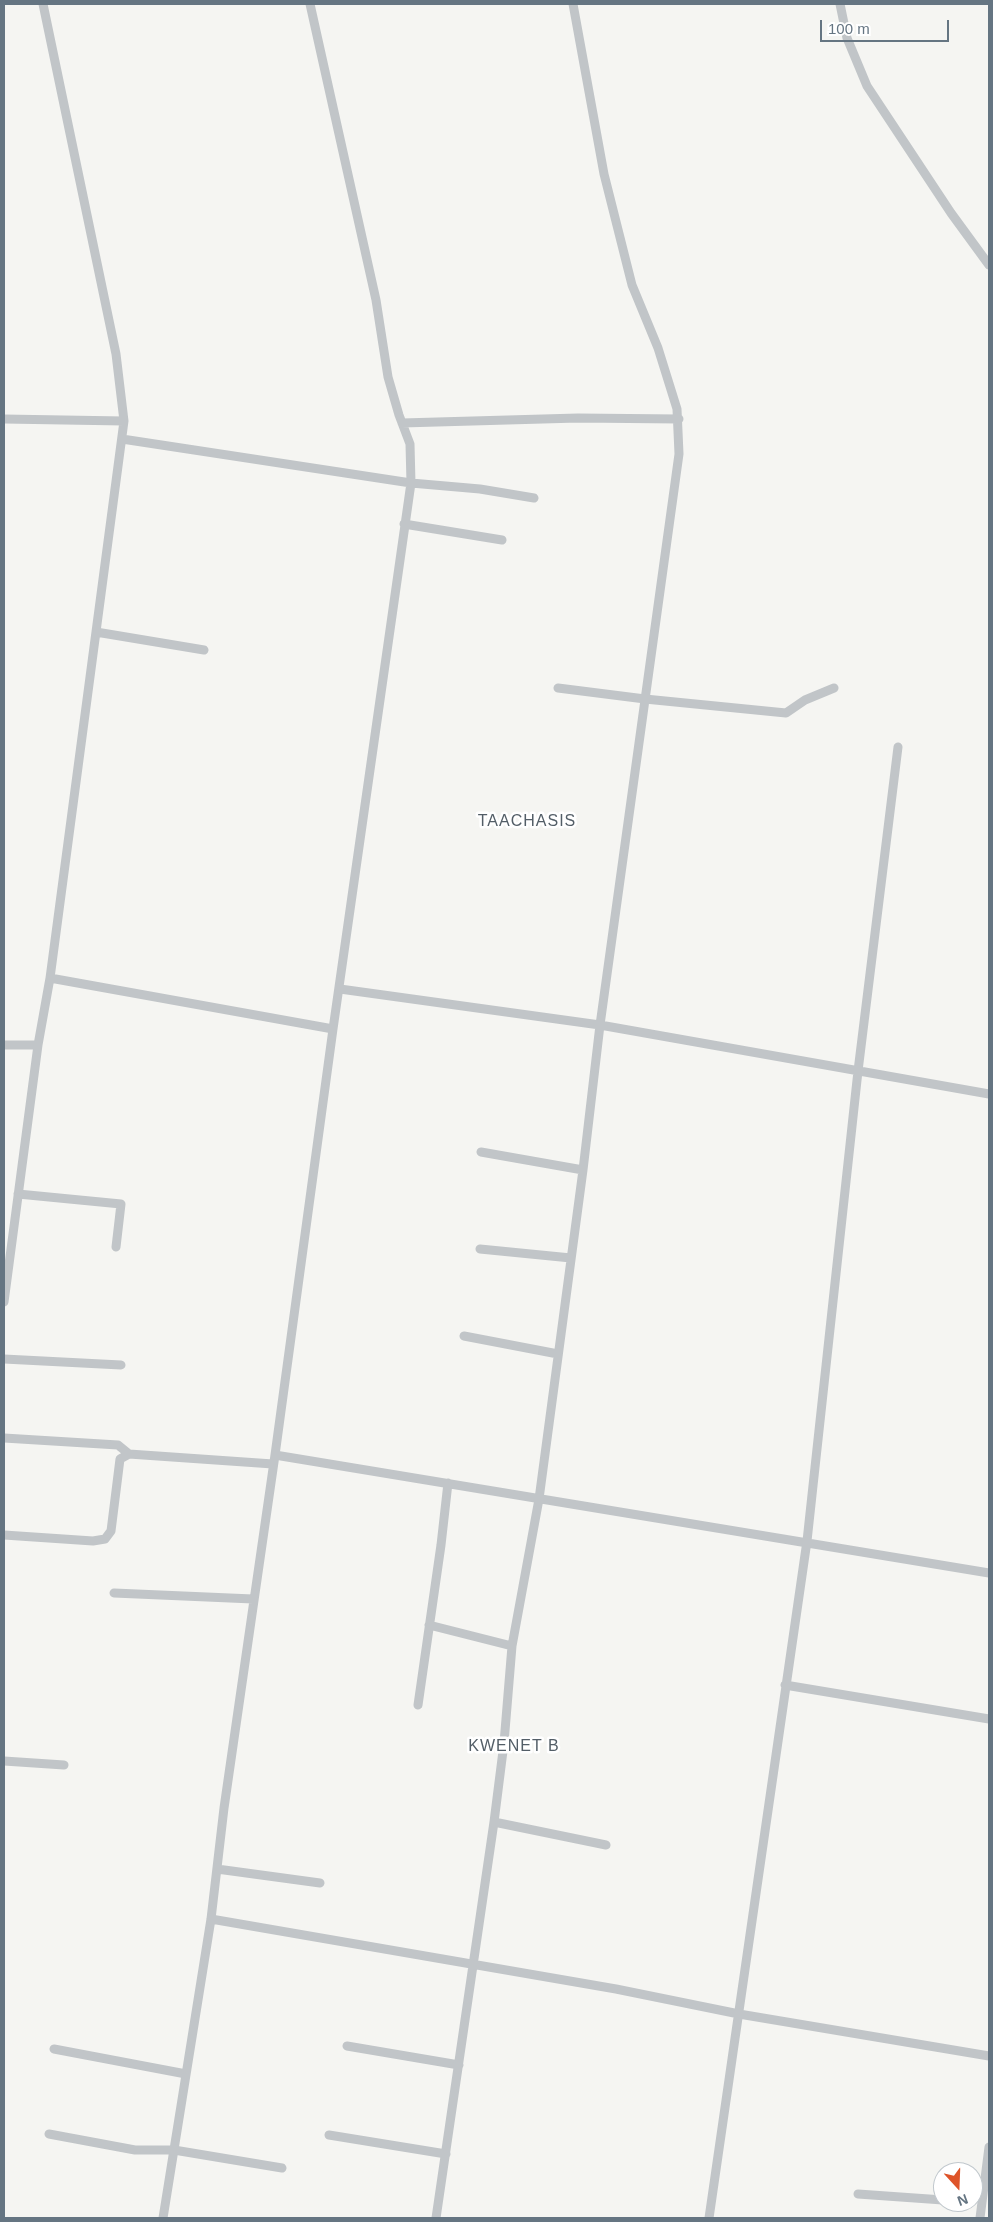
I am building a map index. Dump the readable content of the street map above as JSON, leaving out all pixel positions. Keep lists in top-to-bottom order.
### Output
{
  "districts": ["TAACHASIS", "KWENET B"],
  "scale_bar": "100 m",
  "north": "bottom"
}
